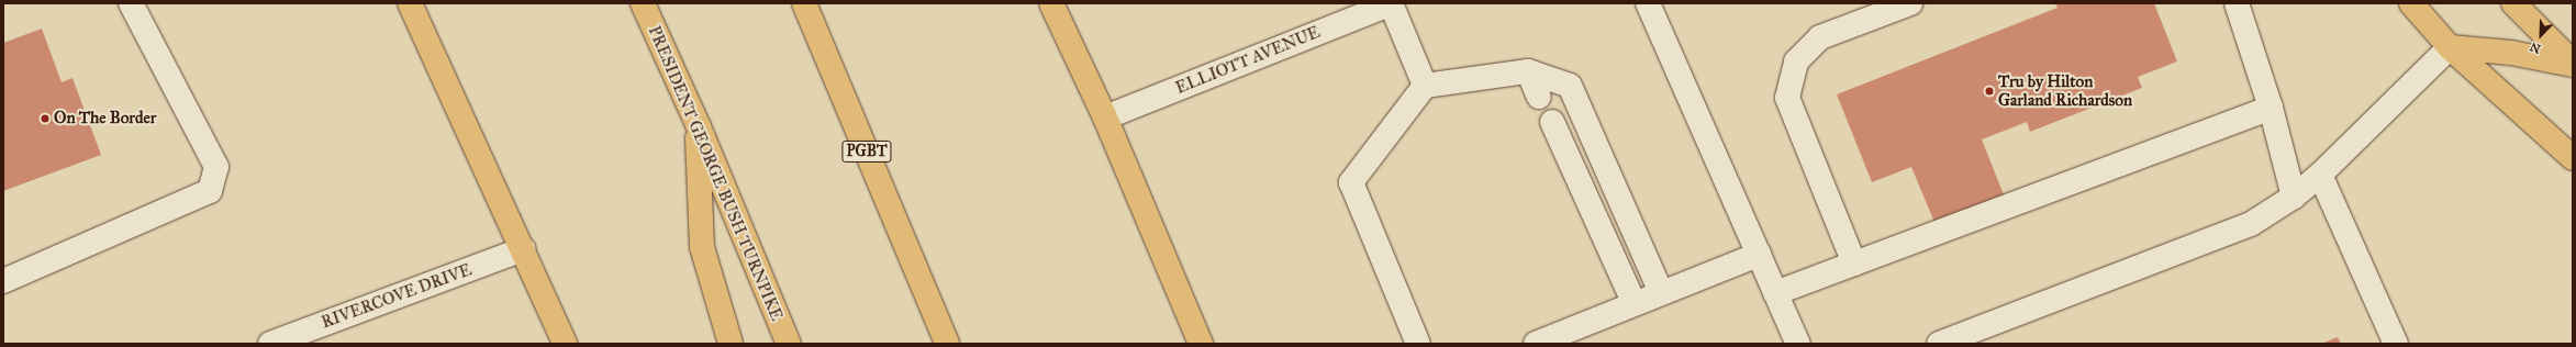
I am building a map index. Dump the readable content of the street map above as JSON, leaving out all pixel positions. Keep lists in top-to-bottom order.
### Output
{
  "streets": {
    "main road": ["PGBT", "PRESIDENT GEORGE BUSH TURNPIKE"],
    "street": ["ELLIOTT AVENUE", "RIVERCOVE DRIVE"]
  },
  "places": ["Tru by Hilton Garland Richardson", "On The Border"],
  "north": "bottom left"
}
